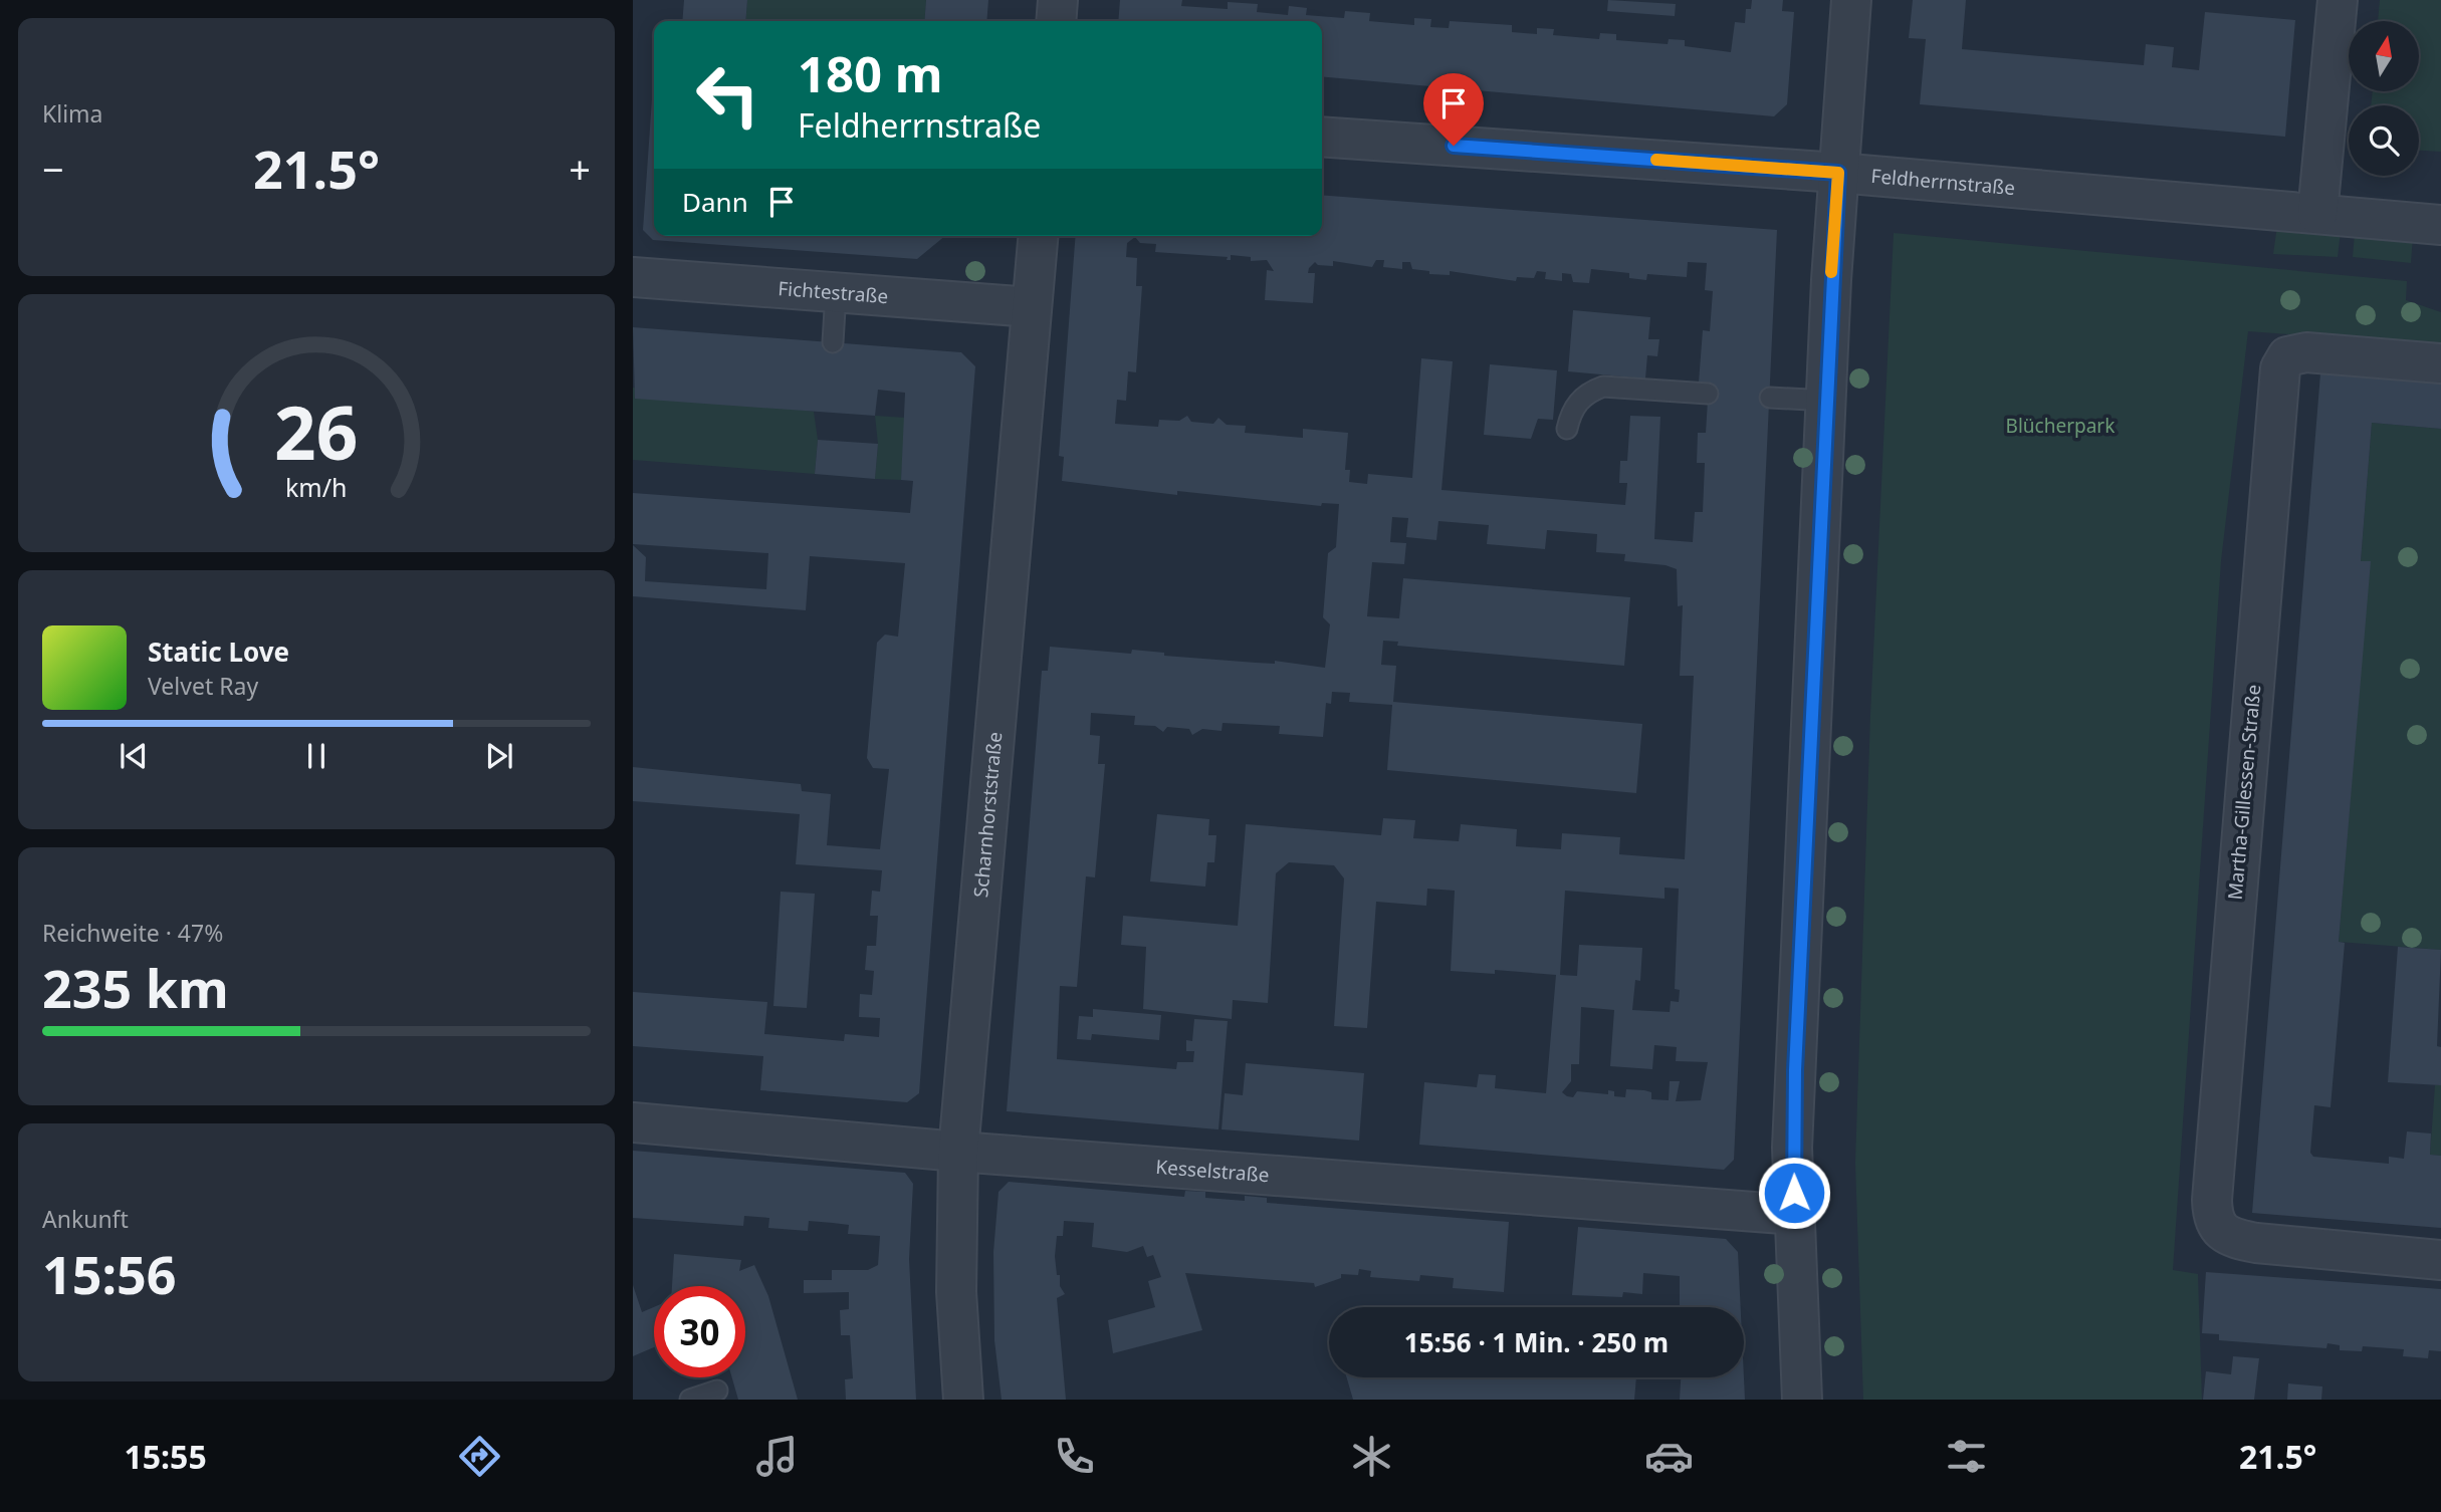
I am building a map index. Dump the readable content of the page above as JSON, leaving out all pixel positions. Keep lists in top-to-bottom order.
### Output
{
  "streets": {
    "street": [
      "Feldherrnstraße",
      "Fichtestraße",
      "Martha-Gillessen-Straße",
      "Scharnhorststraße",
      "Kesselstraße"
    ]
  },
  "crossings": [
    ["Fichtestraße", "Scharnhorststraße"],
    ["Scharnhorststraße", "Kesselstraße"]
  ],
  "parks": ["Blücherpark"],
  "north": "top",
  "page": {
    "tile": [
      "Klima",
      ["Reichweite · 47%", "235 km"],
      ["Ankunft", "15:56"]
    ],
    "turn": ["180 m", "Feldherrnstraße"],
    "heat": ["−", "21.5°", "+"],
    "then": "Dann",
    "song": ["Static Love", "Velvet Ray"],
    "limit": "30",
    "trip": "15:56 · 1 Min. · 250 m",
    "tabs": ["15:55", "21.5°"],
    "gauge": ["26", "km/h"]
  }
}
